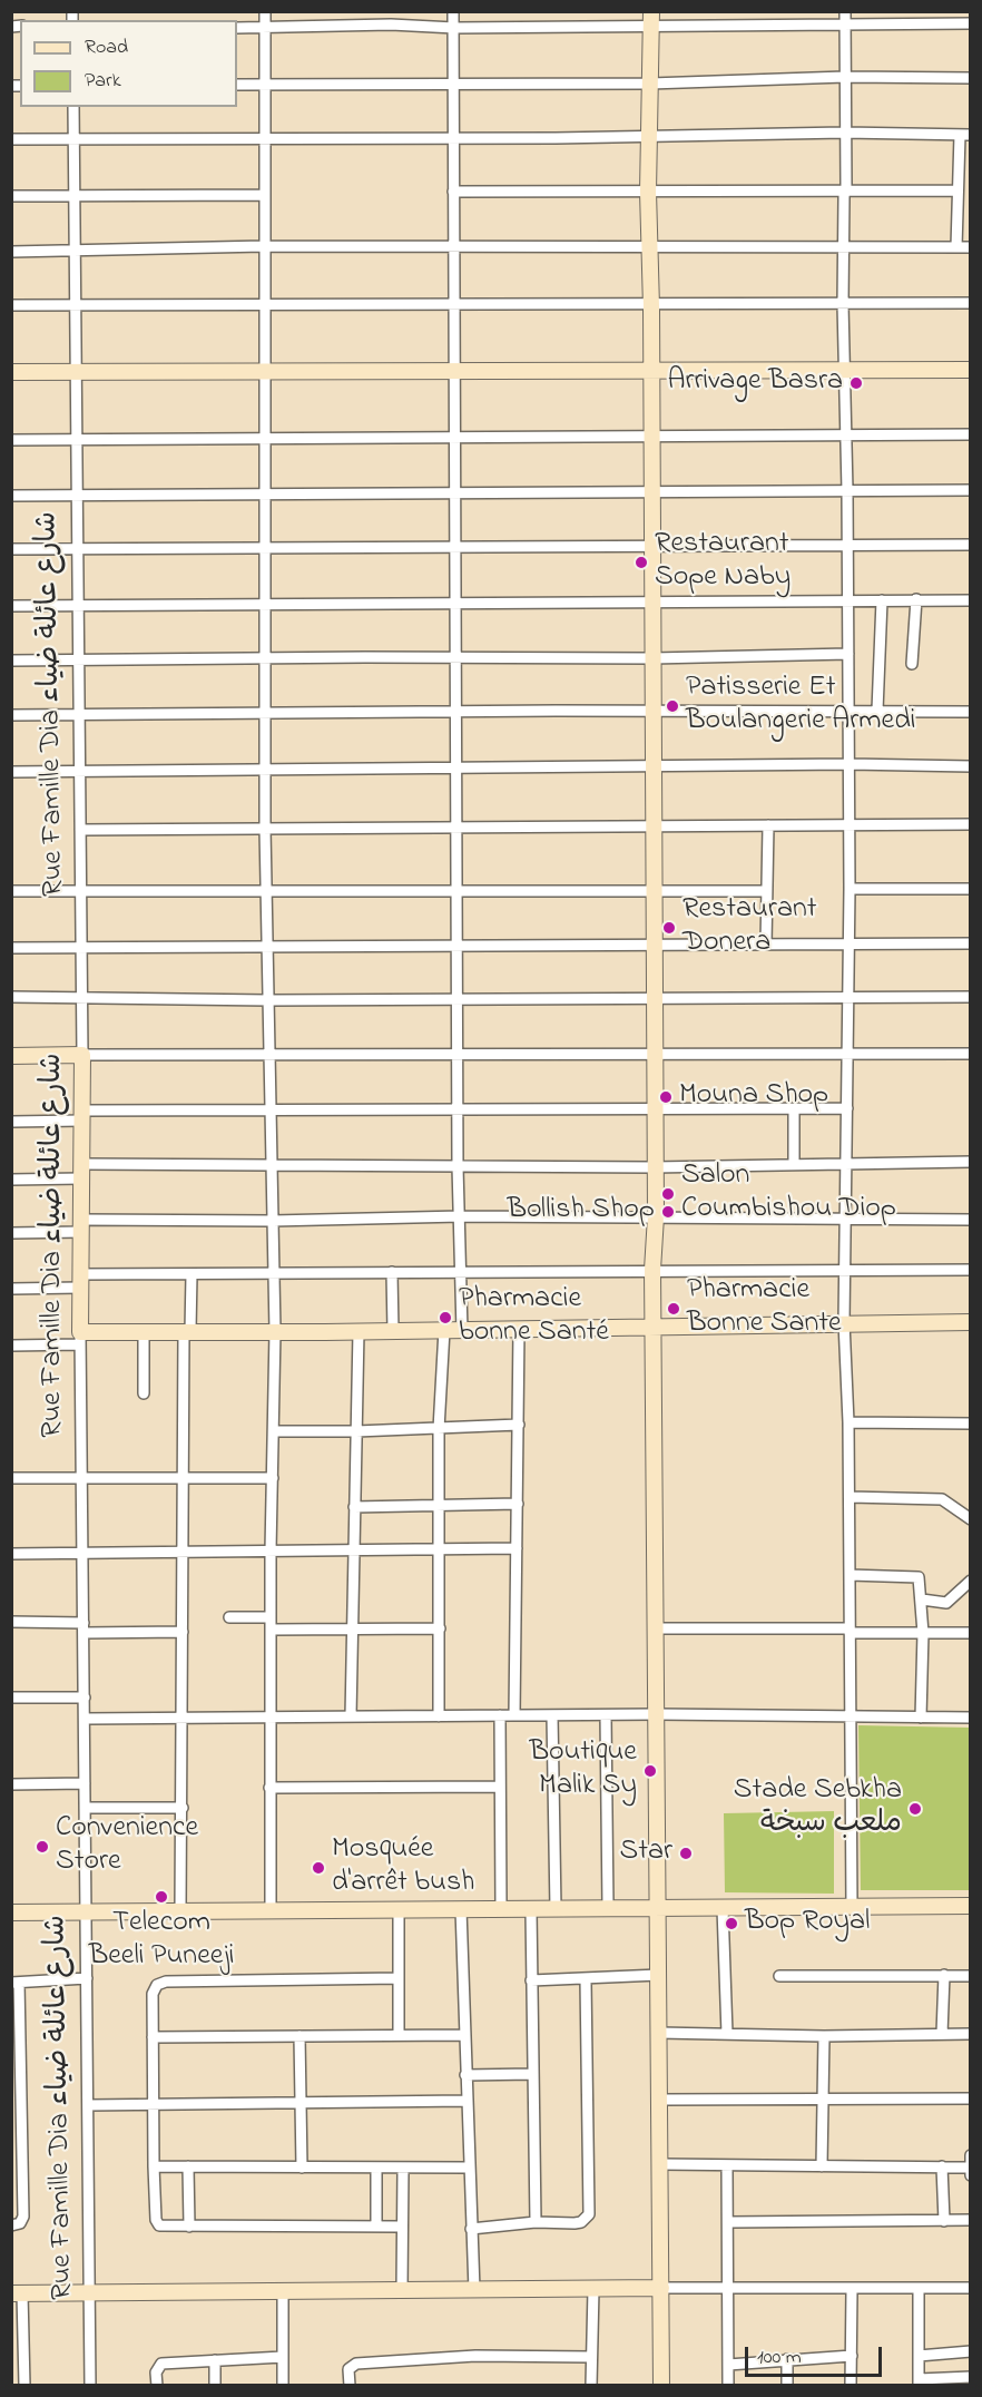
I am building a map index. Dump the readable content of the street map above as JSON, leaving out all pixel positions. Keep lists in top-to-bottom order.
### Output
{
  "streets": {
    "street": ["Rue Famille Dia شارع عائلة ضياء"]
  },
  "places": [
    "Arrivage Basra",
    "Restaurant Sope Naby",
    "Patisserie Et Boulangerie Armedi",
    "Restaurant Donera",
    "Mouna Shop",
    "Salon Coumbishou Diop",
    "Bollish Shop",
    "Pharmacie Bonne Sante",
    "Pharmacie bonne Santé",
    "Boutique Malik Sy",
    "Stade Sebkha ملعب سبخة",
    "Convenience Store",
    "Star",
    "Mosquée d'arrêt bush",
    "Telecom Beeli Puneeji",
    "Bop Royal"
  ],
  "legend": ["Road", "Park"],
  "scale_bar": "100 m"
}
